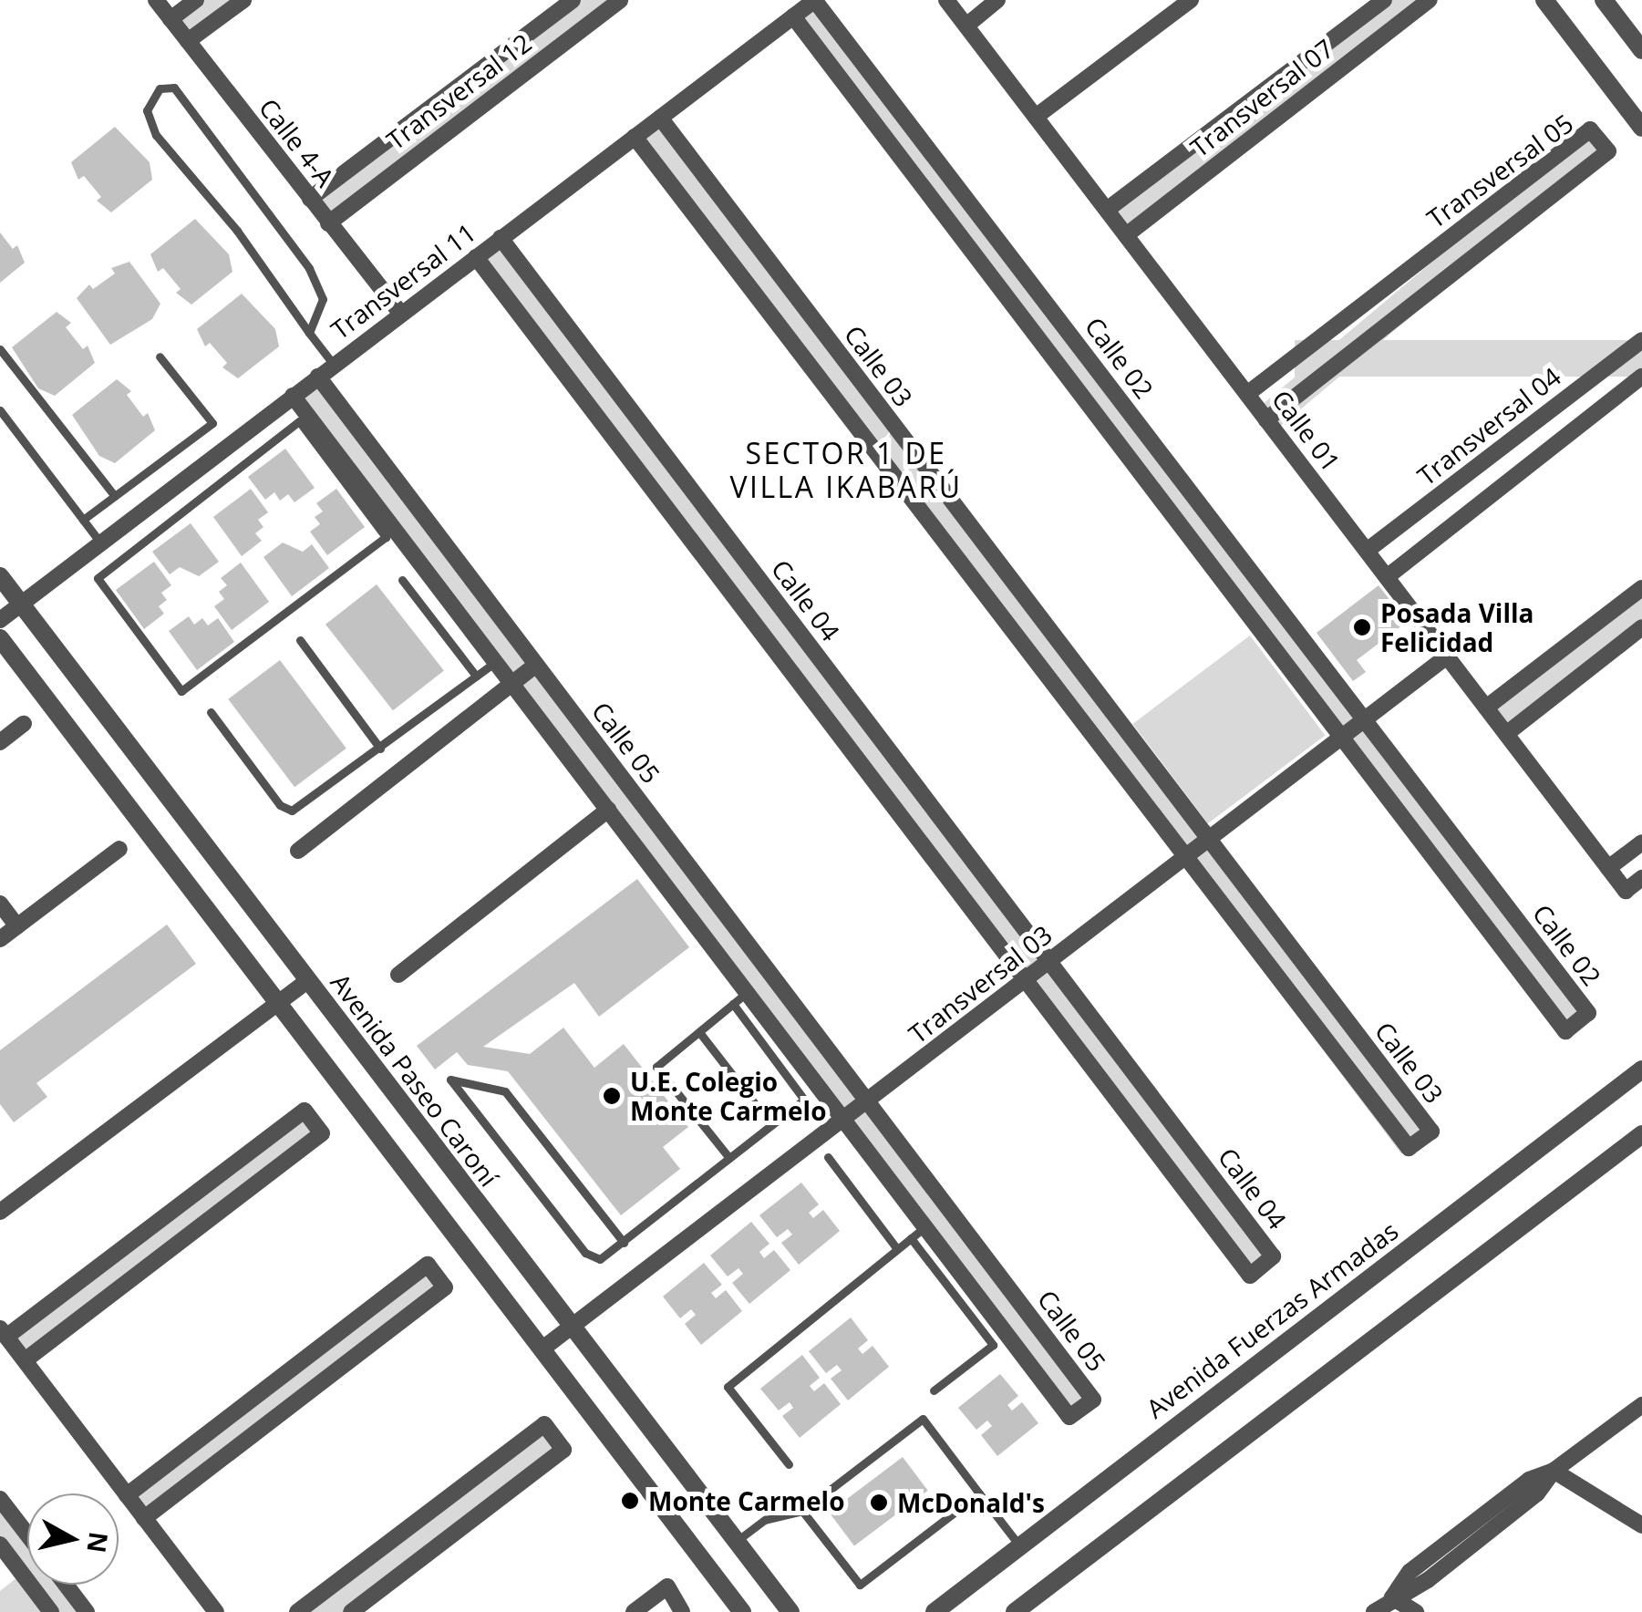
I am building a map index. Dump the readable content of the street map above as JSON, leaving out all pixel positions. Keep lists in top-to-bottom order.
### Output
{
  "streets": {
    "street": [
      "Transversal 12",
      "Transversal 07",
      "Calle 4-A",
      "Transversal 05",
      "Transversal 11",
      "Calle 02",
      "Calle 03",
      "Transversal 04",
      "Calle 01",
      "Calle 04",
      "Calle 05",
      "Transversal 03",
      "Avenida Paseo Caroní",
      "Avenida Fuerzas Armadas"
    ]
  },
  "crossings": [
    ["Transversal 12", "Calle 4-A"],
    ["Transversal 07", "Calle 01"],
    ["Calle 4-A", "Transversal 11"],
    ["Transversal 05", "Calle 01"],
    ["Transversal 11", "Calle 02"],
    ["Transversal 11", "Calle 03"],
    ["Transversal 11", "Calle 04"],
    ["Transversal 11", "Calle 05"],
    ["Transversal 11", "Avenida Paseo Caroní"],
    ["Calle 02", "Transversal 03"],
    ["Calle 03", "Transversal 03"],
    ["Transversal 04", "Calle 01"],
    ["Calle 01", "Transversal 03"],
    ["Calle 04", "Transversal 03"],
    ["Calle 05", "Transversal 03"],
    ["Transversal 03", "Avenida Paseo Caroní"]
  ],
  "districts": ["SECTOR 1 DE VILLA IKABARÚ"],
  "places": [
    "Posada Villa Felicidad",
    "U.E. Colegio Monte Carmelo",
    "Monte Carmelo",
    "McDonald's"
  ],
  "north": "right"
}
